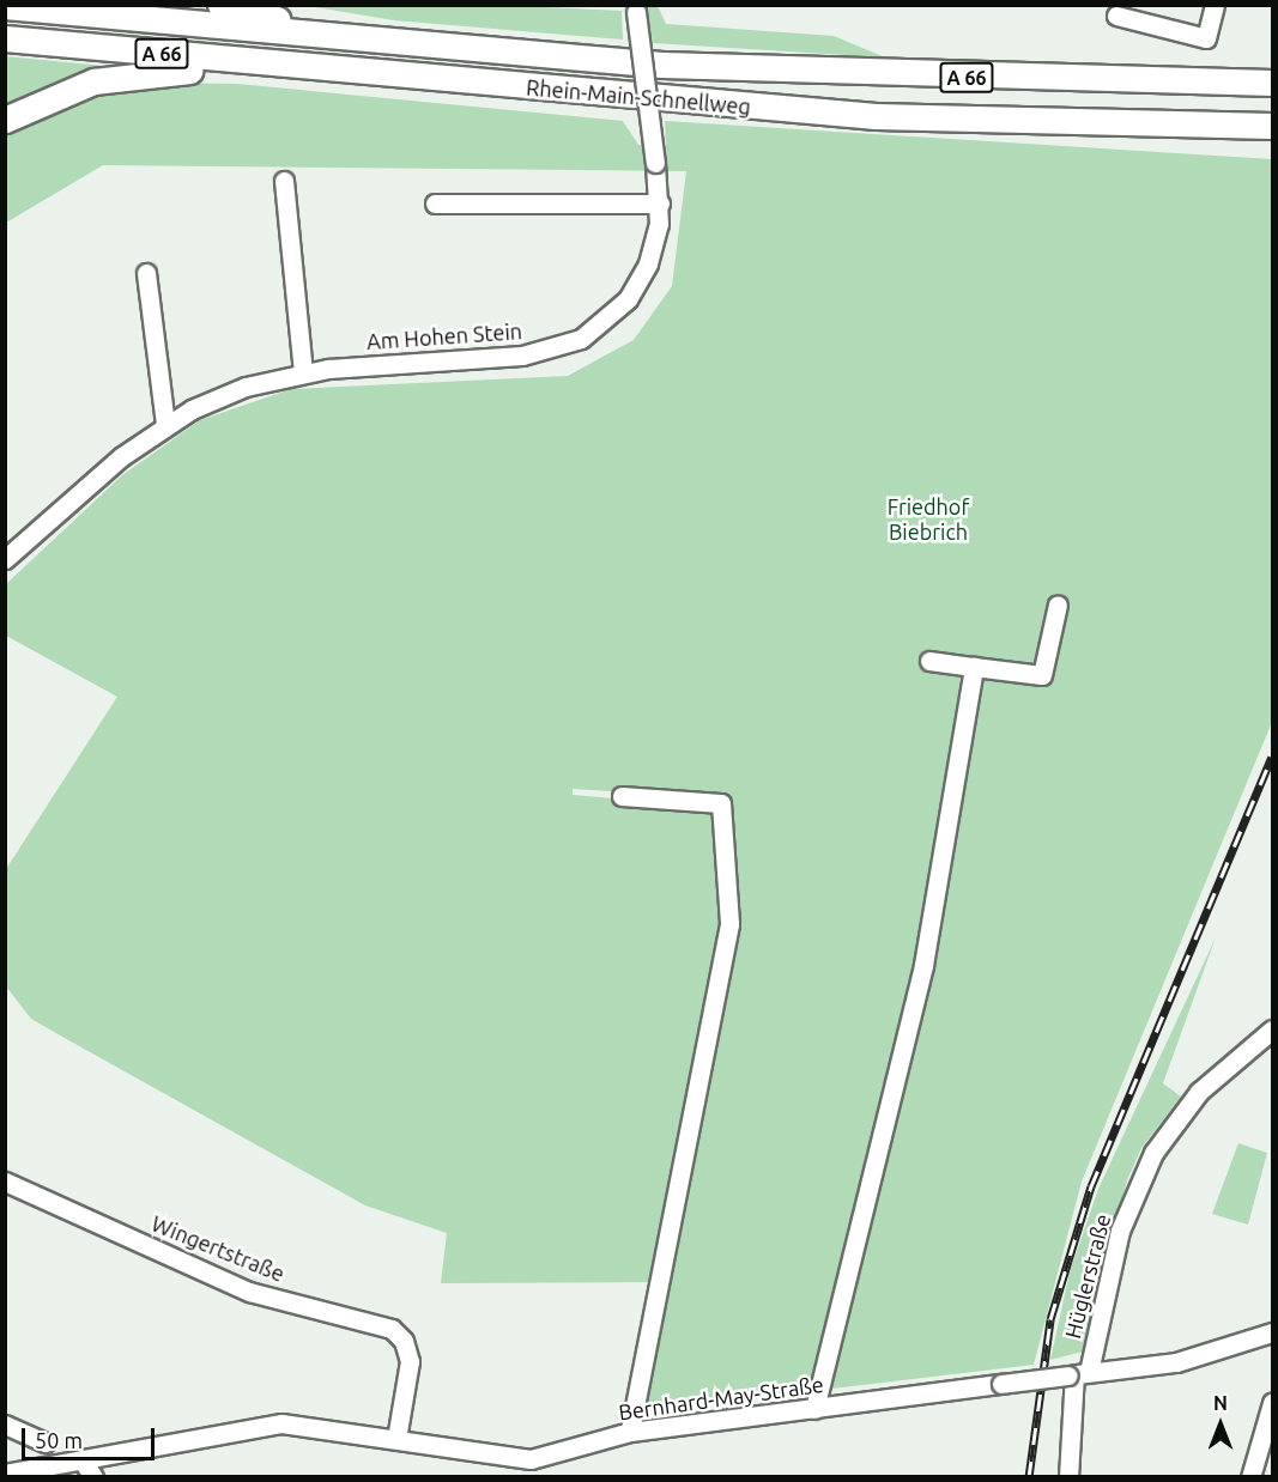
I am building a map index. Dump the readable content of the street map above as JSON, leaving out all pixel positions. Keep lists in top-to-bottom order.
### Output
{
  "streets": {
    "highway": ["A 66", "Rhein-Main-Schnellweg"],
    "street": [
      "Am Hohen Stein",
      "Wingertstraße",
      "Hüglerstraße",
      "Bernhard-May-Straße"
    ]
  },
  "crossings": [
    ["Wingertstraße", "Bernhard-May-Straße"],
    ["Hüglerstraße", "Bernhard-May-Straße"]
  ],
  "parks": ["Friedhof Biebrich"],
  "scale_bar": "50 m",
  "north": "top"
}
